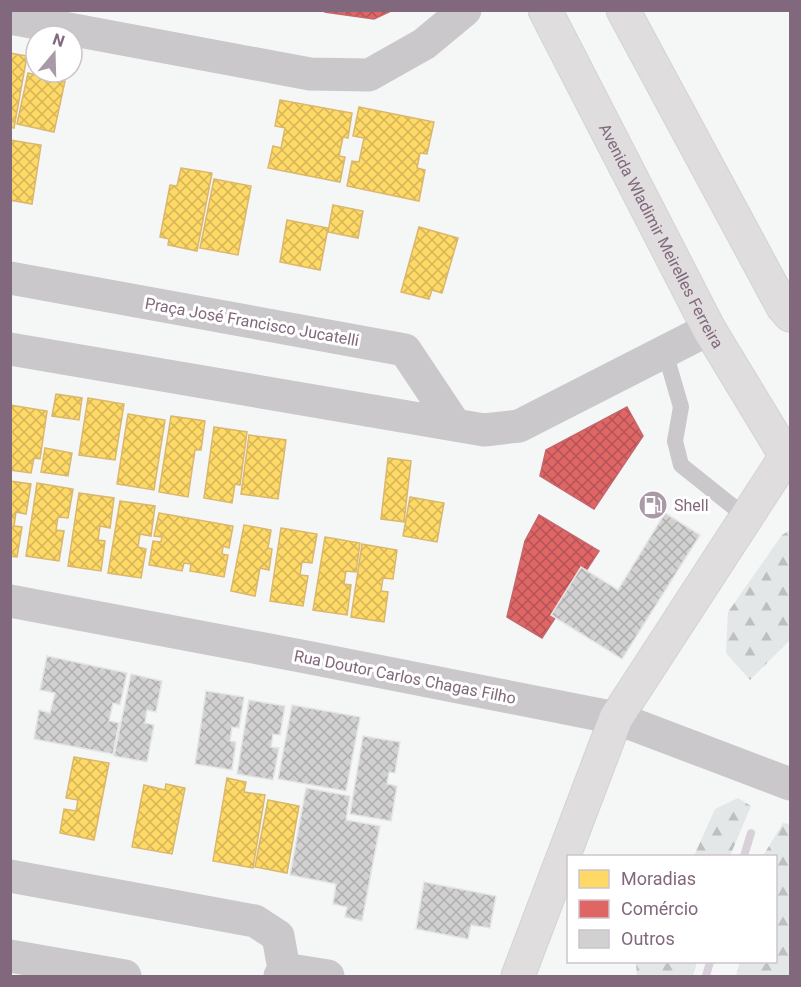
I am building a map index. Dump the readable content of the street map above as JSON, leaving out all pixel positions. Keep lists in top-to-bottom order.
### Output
{
  "streets": {
    "main road": ["Avenida Wladimir Meirelles Ferreira"],
    "street": ["Praça José Francisco Jucatelli", "Rua Doutor Carlos Chagas Filho"]
  },
  "places": {
    "fuel station": ["Shell"]
  },
  "legend": ["Moradias", "Comércio", "Outros"],
  "north": "top"
}
